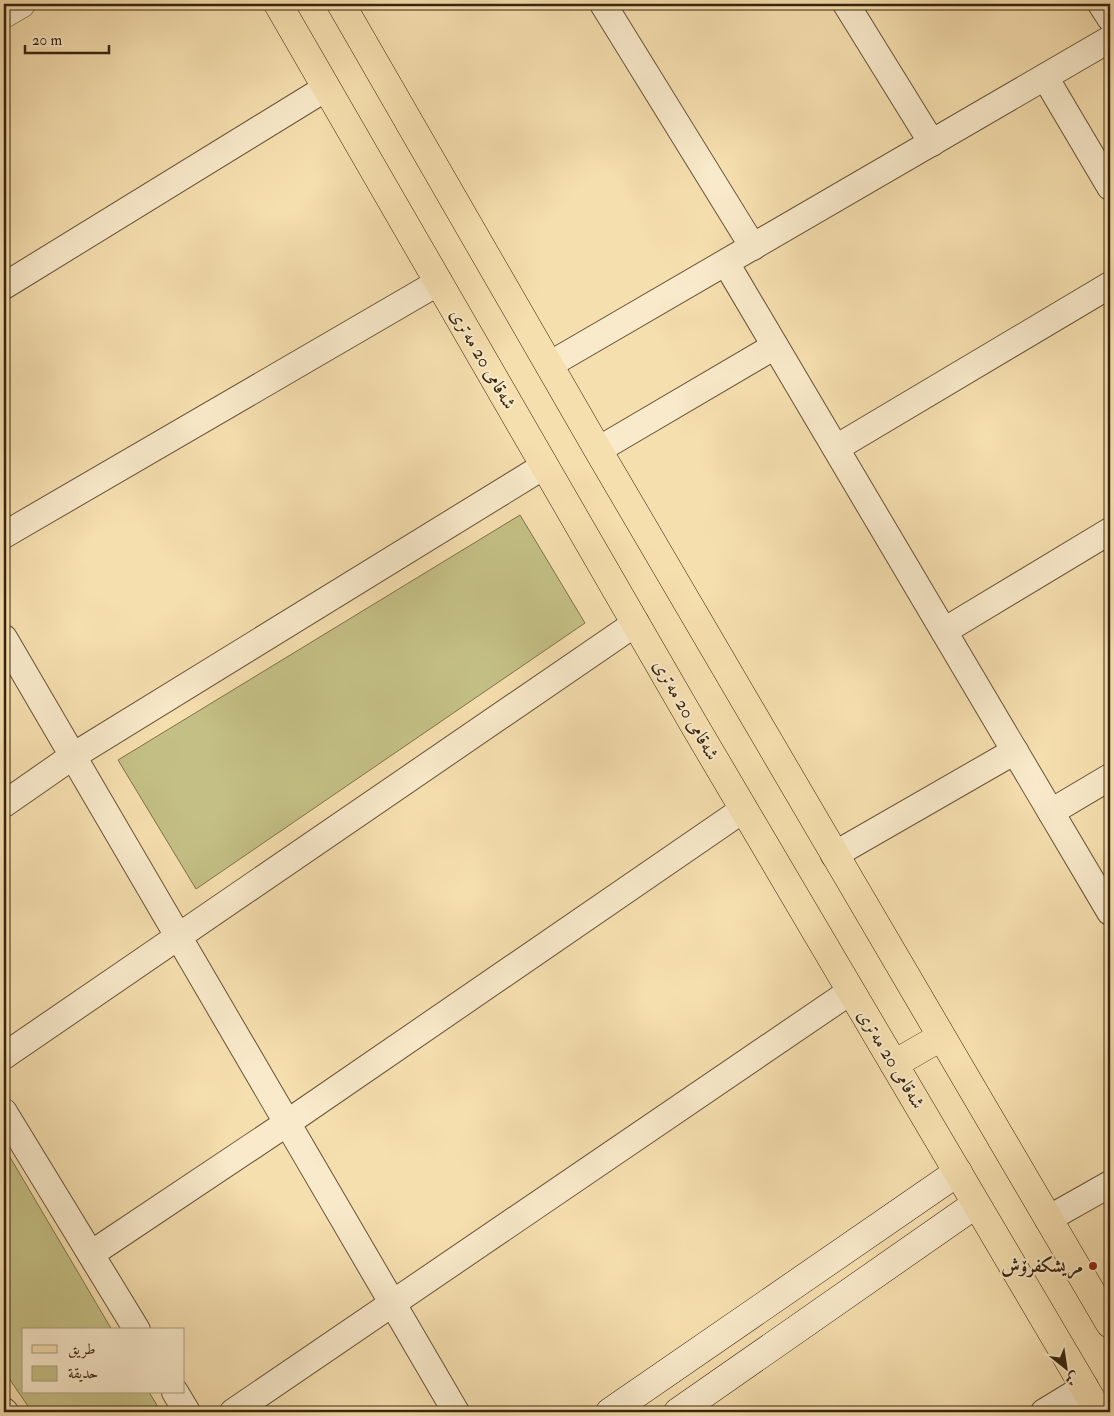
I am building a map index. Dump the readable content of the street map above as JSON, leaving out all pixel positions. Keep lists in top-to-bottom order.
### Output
{
  "streets": {
    "main road": ["شەقامی 20 مەتری"]
  },
  "places": ["مریشکفرۆش"],
  "legend": ["طريق", "حديقة"],
  "scale_bar": "20 m",
  "north": "bottom right"
}
